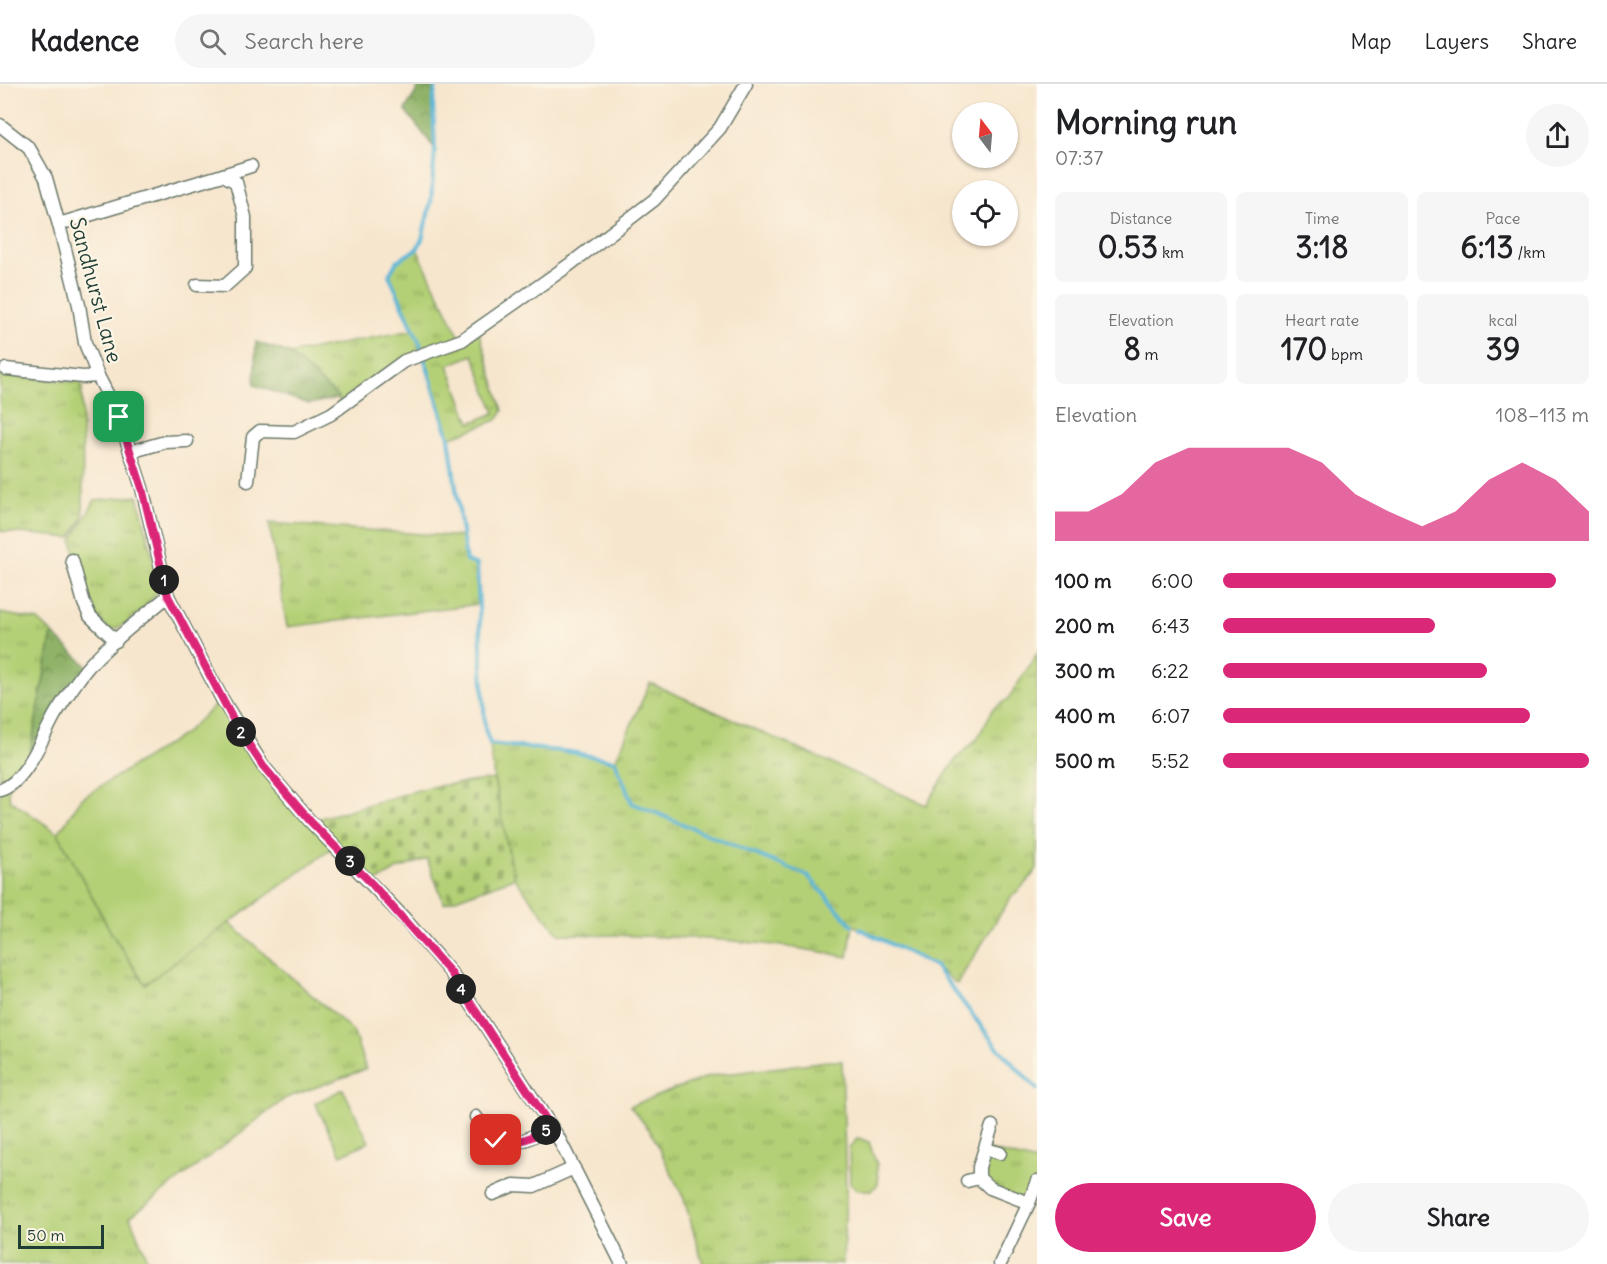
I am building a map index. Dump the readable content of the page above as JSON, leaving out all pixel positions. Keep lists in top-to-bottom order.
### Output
{
  "streets": {
    "street": ["Sandhurst Lane"]
  },
  "scale_bar": "50 m",
  "north": "top",
  "page": {
    "header": "Kadence",
    "search": "Search here",
    "nav": ["Map", "Layers", "Share"],
    "heading": ["Morning run", "07:37"],
    "stats": [
      ["Distance", "0.53 km"],
      ["Time", "3:18"],
      ["Pace", "6:13 /km"],
      ["Elevation", "8 m"],
      ["Heart rate", "170 bpm"],
      ["kcal", "39"]
    ],
    "chart": ["Elevation", "108–113 m"],
    "list": [
      {
        "name": "100 m",
        "note": "6:00"
      },
      {
        "name": "200 m",
        "note": "6:43"
      },
      {
        "name": "300 m",
        "note": "6:22"
      },
      {
        "name": "400 m",
        "note": "6:07"
      },
      {
        "name": "500 m",
        "note": "5:52"
      }
    ],
    "pins": [
      "1",
      "2",
      "3",
      "4",
      "5"
    ],
    "buttons": ["Save", "Share"],
    "scale": "50 m"
  }
}
